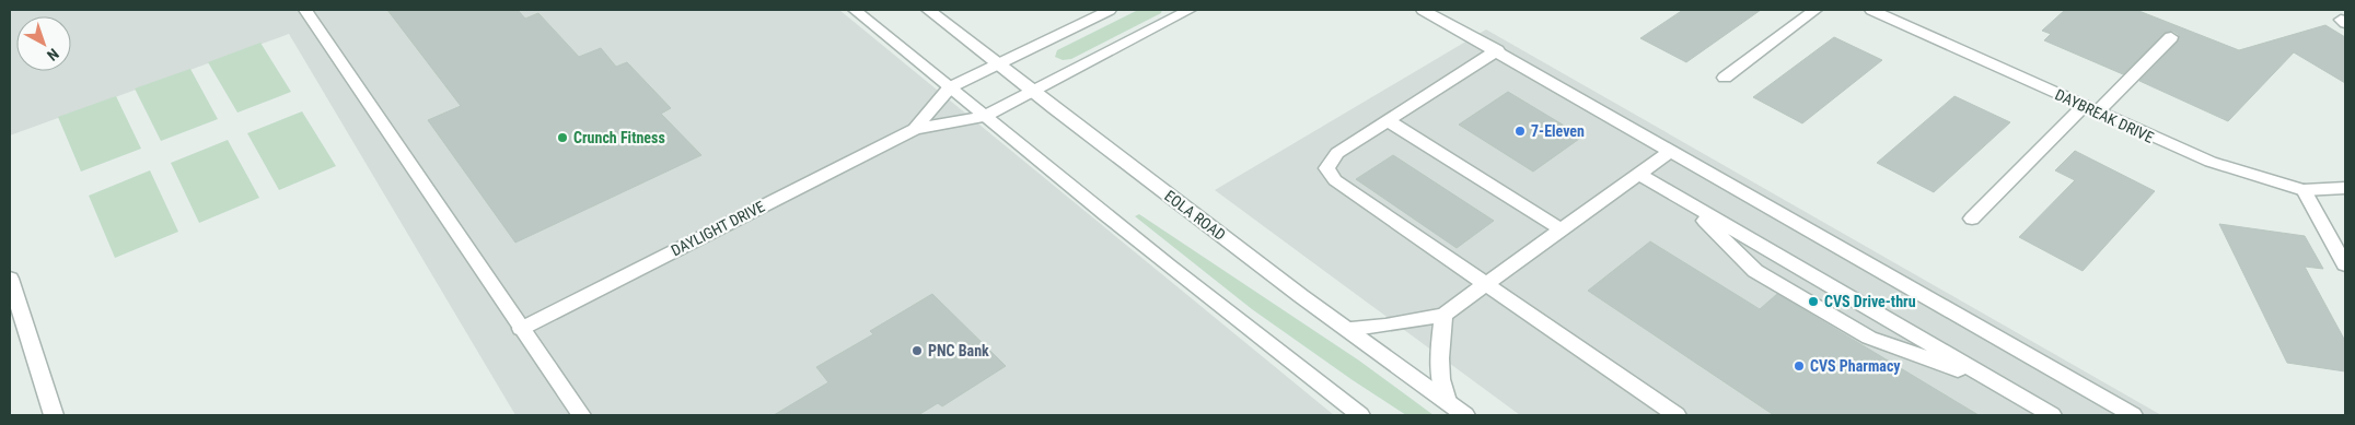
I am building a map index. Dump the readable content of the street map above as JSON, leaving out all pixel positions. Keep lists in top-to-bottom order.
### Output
{
  "streets": {
    "street": ["DAYBREAK DRIVE", "EOLA ROAD", "DAYLIGHT DRIVE"]
  },
  "crossings": [
    ["EOLA ROAD", "DAYLIGHT DRIVE"]
  ],
  "places": [
    "7-Eleven",
    "Crunch Fitness",
    "CVS Drive-thru",
    "PNC Bank",
    "CVS Pharmacy"
  ],
  "north": "bottom right"
}
